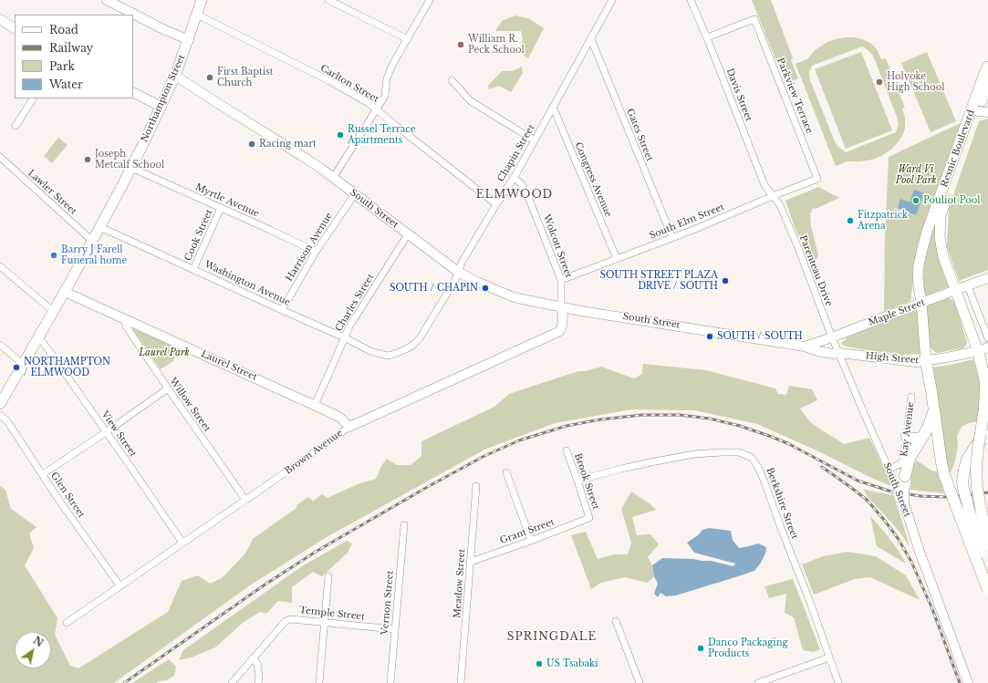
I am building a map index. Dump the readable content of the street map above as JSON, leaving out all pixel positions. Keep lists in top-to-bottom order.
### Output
{
  "streets": {
    "main road": [
      "Northampton Street",
      "Resnic Boulevard",
      "South Street",
      "Maple Street",
      "High Street",
      "Laurel Street",
      "Brown Avenue"
    ],
    "street": [
      "Carlton Street",
      "Davis Street",
      "Parkview Terrace",
      "Gates Street",
      "Chapin Street",
      "Congress Avenue",
      "Lawler Street",
      "Myrtle Avenue",
      "South Elm Street",
      "Cook Street",
      "Wolcott Street",
      "Harrison Avenue",
      "Parenteau Drive",
      "Washington Avenue",
      "Charles Street",
      "Willow Street",
      "Kay Avenue",
      "View Street",
      "Brook Street",
      "Glen Street",
      "Berkshire Street",
      "Grant Street",
      "Meadow Street",
      "Vernon Street",
      "Temple Street"
    ]
  },
  "crossings": [
    ["Carlton Street", "Northampton Street"],
    ["Carlton Street", "Chapin Street"],
    ["Davis Street", "Parkview Terrace"],
    ["Davis Street", "South Elm Street"],
    ["Davis Street", "Parenteau Drive"],
    ["Parkview Terrace", "South Elm Street"],
    ["Northampton Street", "Lawler Street"],
    ["Northampton Street", "Myrtle Avenue"],
    ["Northampton Street", "South Street"],
    ["Northampton Street", "Washington Avenue"],
    ["Northampton Street", "Laurel Street"],
    ["Northampton Street", "View Street"],
    ["Gates Street", "Chapin Street"],
    ["Gates Street", "South Elm Street"],
    ["Resnic Boulevard", "Maple Street"],
    ["Resnic Boulevard", "High Street"],
    ["Chapin Street", "Congress Avenue"],
    ["Chapin Street", "South Street"],
    ["Chapin Street", "Wolcott Street"],
    ["Chapin Street", "Washington Avenue"],
    ["Congress Avenue", "South Elm Street"],
    ["Myrtle Avenue", "Cook Street"],
    ["Myrtle Avenue", "Harrison Avenue"],
    ["South Street", "Wolcott Street"],
    ["South Street", "Harrison Avenue"],
    ["South Street", "Parenteau Drive"],
    ["South Street", "Charles Street"],
    ["South Street", "Maple Street"],
    ["South Street", "High Street"],
    ["South Street", "Kay Avenue"],
    ["South Street", "Brown Avenue"],
    ["South Elm Street", "Wolcott Street"],
    ["South Elm Street", "Parenteau Drive"],
    ["Cook Street", "Washington Avenue"],
    ["Wolcott Street", "Brown Avenue"],
    ["Harrison Avenue", "Washington Avenue"],
    ["Parenteau Drive", "Maple Street"],
    ["Parenteau Drive", "High Street"],
    ["Washington Avenue", "Charles Street"],
    ["Charles Street", "Laurel Street"],
    ["Laurel Street", "Willow Street"],
    ["Laurel Street", "Brown Avenue"],
    ["Willow Street", "Brown Avenue"],
    ["View Street", "Brown Avenue"],
    ["Brown Avenue", "Glen Street"],
    ["Brook Street", "Berkshire Street"],
    ["Brook Street", "Grant Street"],
    ["Grant Street", "Meadow Street"],
    ["Vernon Street", "Temple Street"]
  ],
  "districts": ["ELMWOOD", "SPRINGDALE"],
  "parks": ["Ward Vi Pool Park", "Laurel Park"],
  "places": [
    "William R. Peck School",
    "First Baptist Church",
    "Holyoke High School",
    "Russel Terrace Apartments",
    "Racing mart",
    "Joseph Metcalf School",
    "Pouliot Pool",
    "Fitzpatrick Arena",
    "Barry J Farell Funeral home",
    "SOUTH STREET PLAZA DRIVE / SOUTH",
    "SOUTH / CHAPIN",
    "SOUTH / SOUTH",
    "NORTHAMPTON / ELMWOOD",
    "Danco Packaging Products",
    "US Tsabaki"
  ],
  "legend": [
    "Road",
    "Railway",
    "Park",
    "Water"
  ],
  "north": "top right"
}
